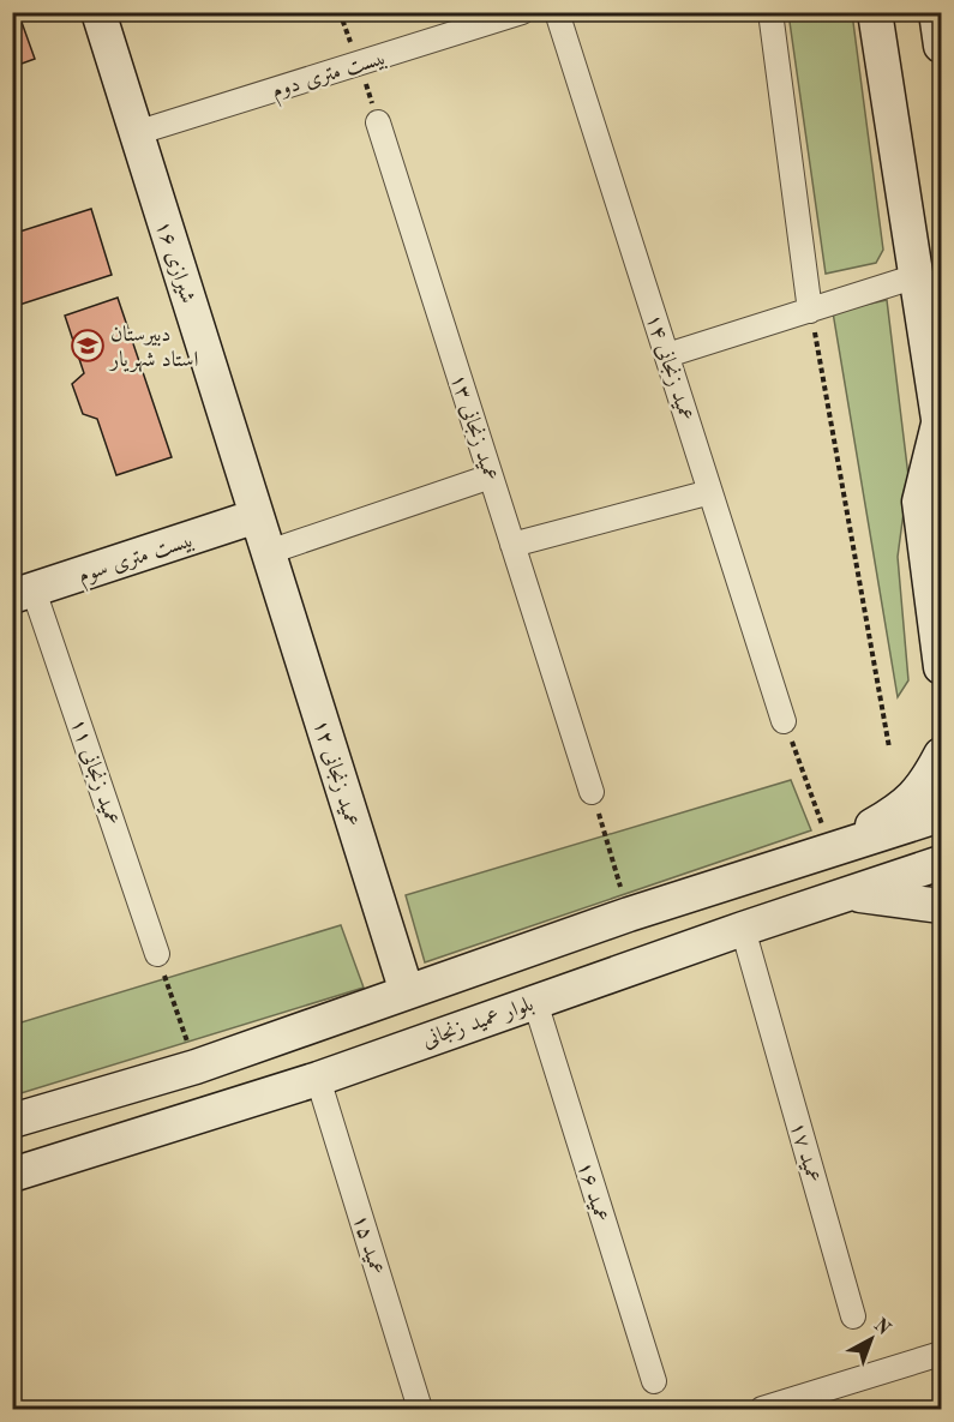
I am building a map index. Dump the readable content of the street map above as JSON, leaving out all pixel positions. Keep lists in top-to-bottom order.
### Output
{
  "streets": {
    "main road": [
      "شیرازی ۱۶",
      "بیست متری سوم",
      "عمید زنجانی ۱۲",
      "بلوار عمید زنجانی"
    ],
    "street": [
      "بیست متری دوم",
      "عمید زنجانی ۱۴",
      "عمید زنجانی ۱۳",
      "عمید زنجانی ۱۱",
      "عمید ۱۷",
      "عمید ۱۶",
      "عمید ۱۵"
    ]
  },
  "crossings": [
    ["بیست متری دوم", "شیرازی ۱۶"],
    ["شیرازی ۱۶", "بیست متری سوم"],
    ["شیرازی ۱۶", "عمید زنجانی ۱۲"],
    ["بیست متری سوم", "عمید زنجانی ۱۱"],
    ["بلوار عمید زنجانی", "عمید ۱۷"],
    ["بلوار عمید زنجانی", "عمید ۱۶"],
    ["بلوار عمید زنجانی", "عمید ۱۵"]
  ],
  "places": {
    "school or university": ["دبیرستان استاد شهریار"]
  },
  "north": "top right"
}
